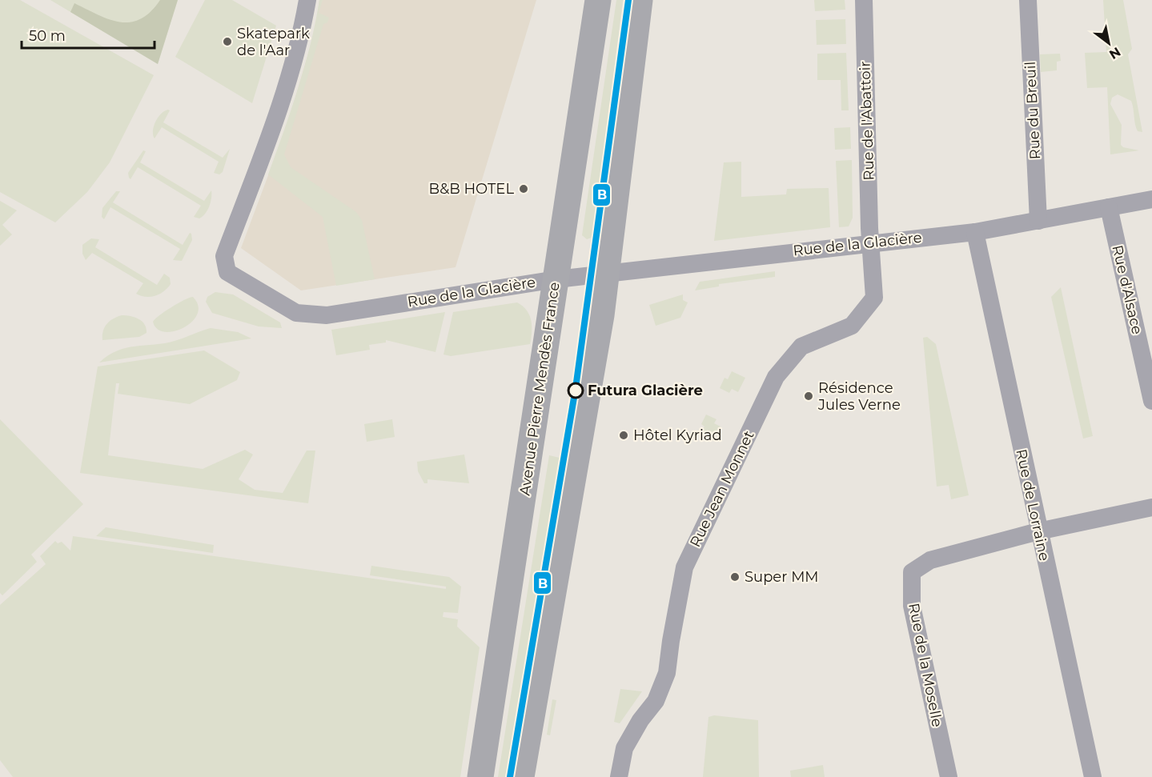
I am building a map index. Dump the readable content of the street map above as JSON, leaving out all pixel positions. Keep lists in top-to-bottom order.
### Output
{
  "streets": {
    "main road": ["Avenue Pierre Mendès France"],
    "street": [
      "Rue du Breuil",
      "Rue de l'Abattoir",
      "Rue de la Glacière",
      "Rue d'Alsace",
      "Rue Jean Monnet",
      "Rue de Lorraine",
      "Rue de la Moselle"
    ]
  },
  "crossings": [
    ["Rue du Breuil", "Rue de la Glacière"],
    ["Rue de l'Abattoir", "Rue de la Glacière"],
    ["Rue de l'Abattoir", "Rue Jean Monnet"],
    ["Rue de la Glacière", "Rue d'Alsace"],
    ["Rue de la Glacière", "Avenue Pierre Mendès France"],
    ["Rue de la Glacière", "Rue Jean Monnet"],
    ["Rue de la Glacière", "Rue de Lorraine"],
    ["Rue de Lorraine", "Rue de la Moselle"]
  ],
  "places": [
    "Skatepark de l'Aar",
    "B&B HOTEL",
    "Futura Glacière",
    "Résidence Jules Verne",
    "Hôtel Kyriad",
    "Super MM"
  ],
  "lines": ["transit line B"],
  "scale_bar": "50 m",
  "north": "bottom right"
}
